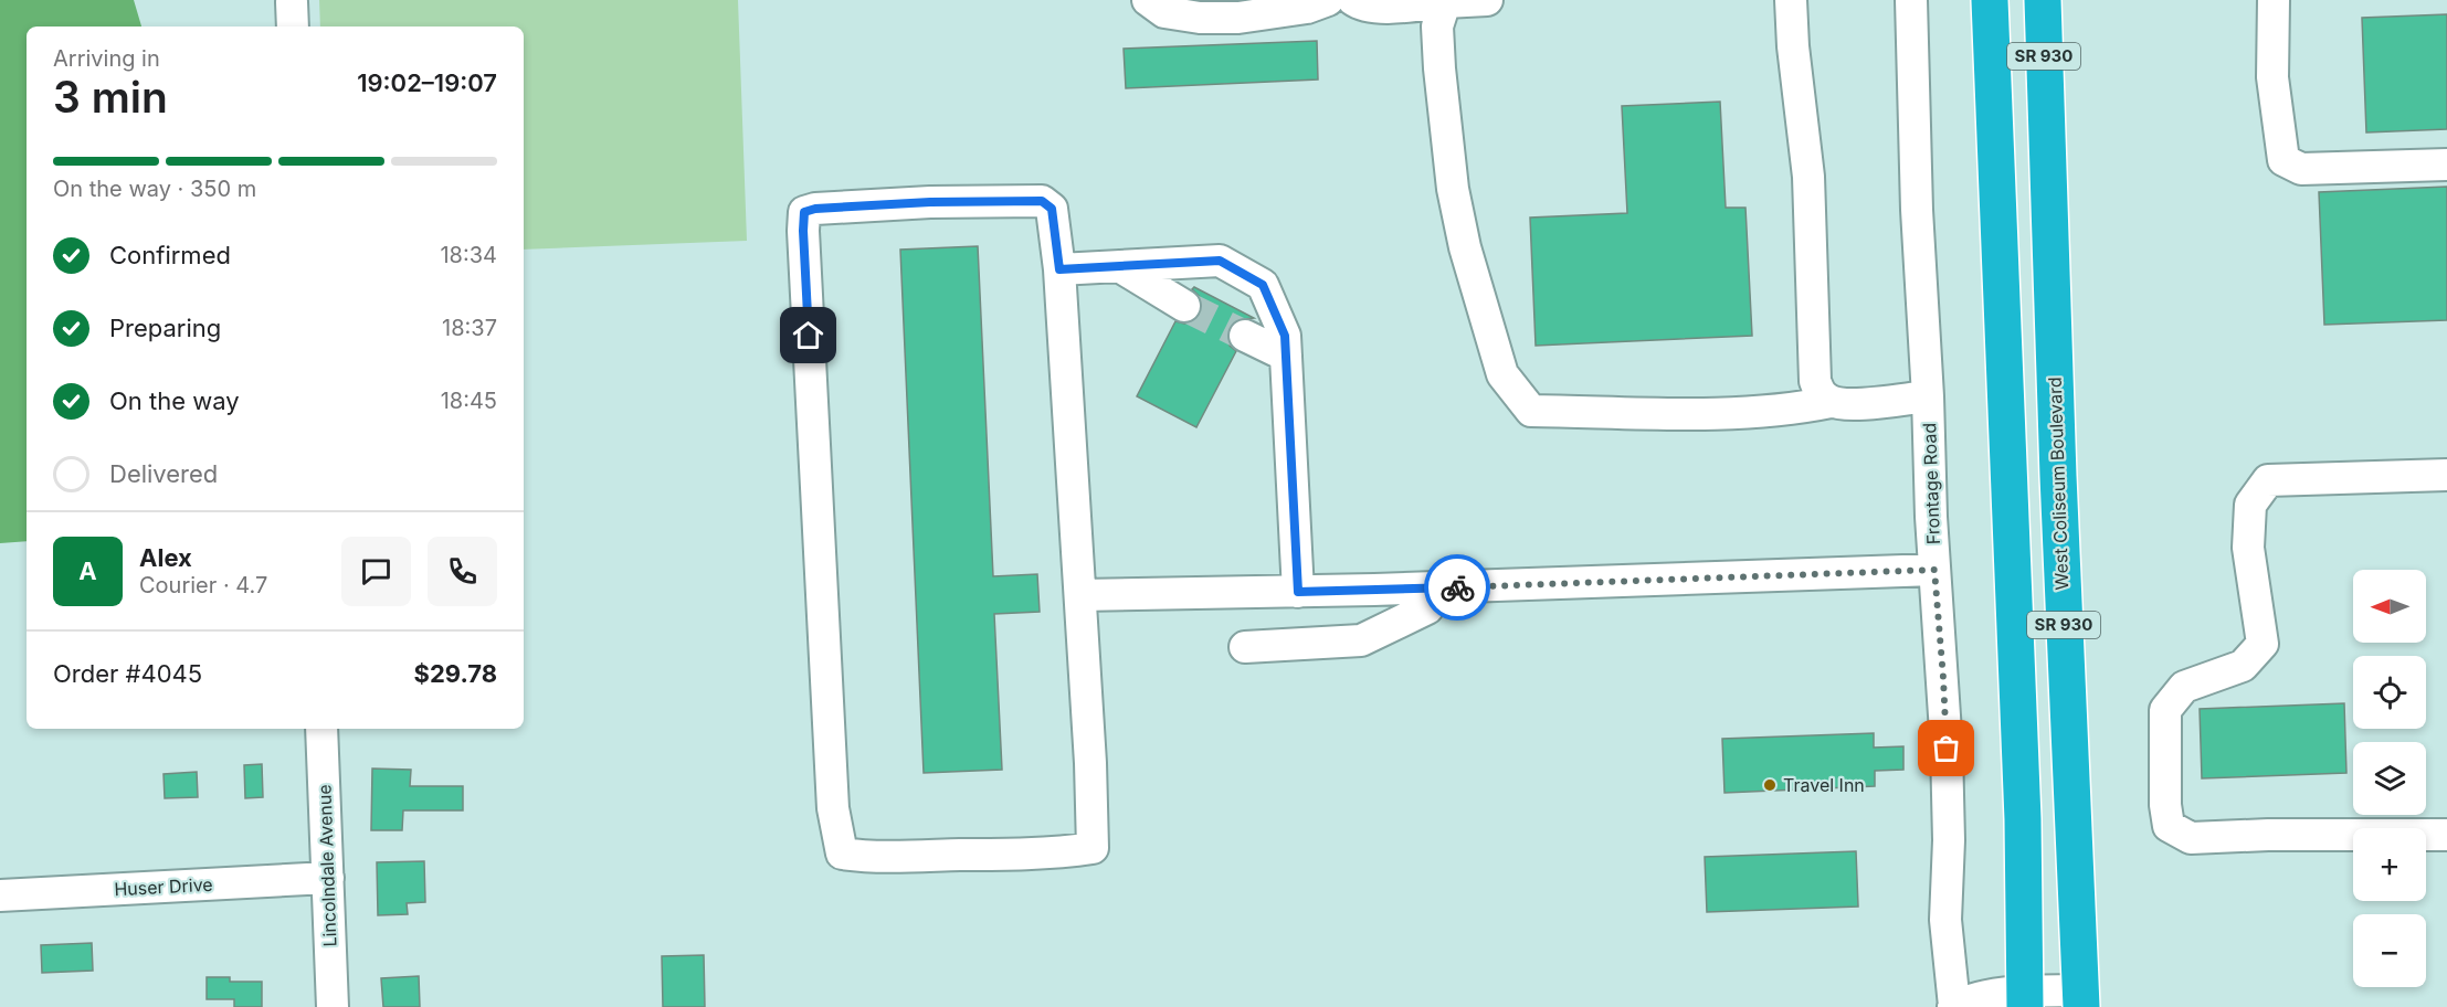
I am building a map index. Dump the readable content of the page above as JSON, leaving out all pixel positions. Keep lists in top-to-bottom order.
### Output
{
  "streets": {
    "highway": ["SR 930", "West Coliseum Boulevard"],
    "street": ["Frontage Road", "Lincolndale Avenue", "Huser Drive"]
  },
  "crossings": [
    ["Lincolndale Avenue", "Huser Drive"]
  ],
  "places": ["Travel Inn"],
  "north": "left",
  "page": {
    "heading": ["3 min", "Arriving in", "19:02–19:07"],
    "panel": [
      "Alex",
      "Courier · 4.7",
      "Order #4045",
      "$29.78"
    ],
    "bar": "On the way · 350 m",
    "list": [
      ["Confirmed", "18:34"],
      ["Preparing", "18:37"],
      ["On the way", "18:45"],
      "Delivered"
    ],
    "round": "A",
    "map_buttons": ["+", "−"]
  }
}
